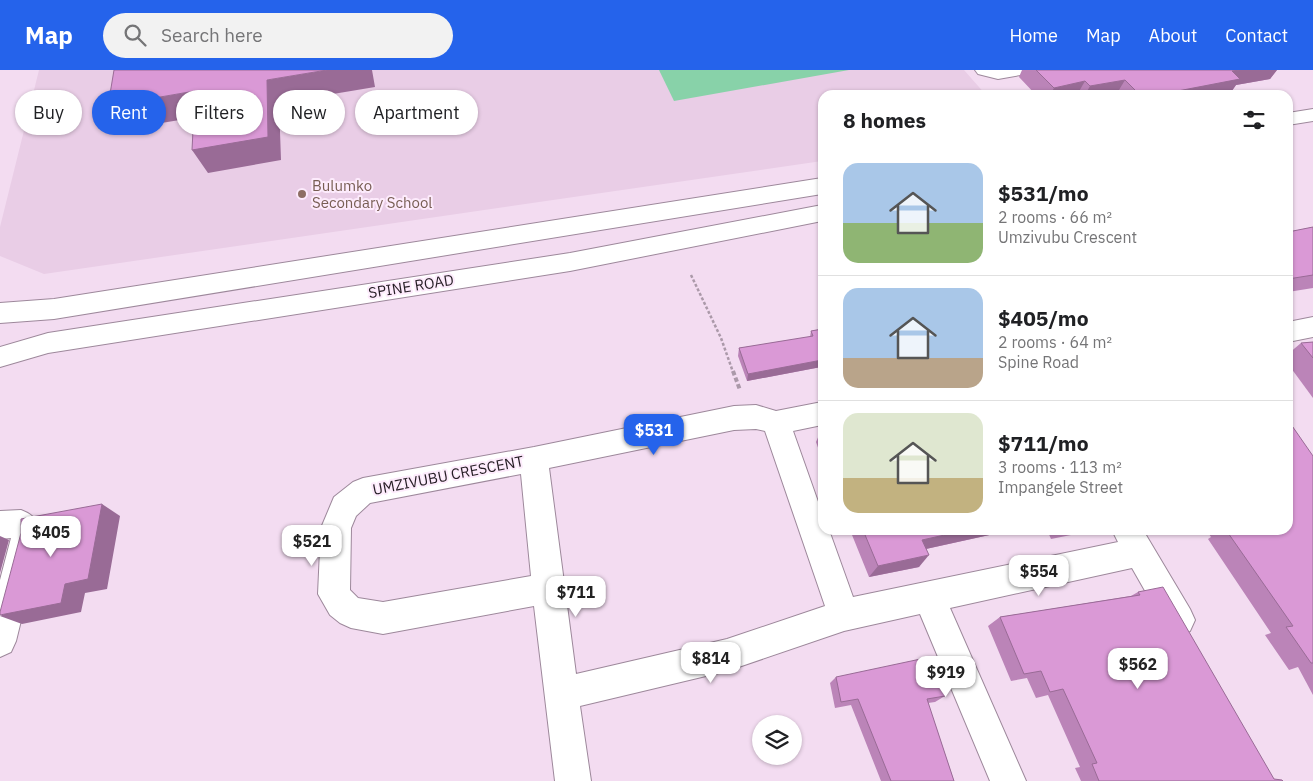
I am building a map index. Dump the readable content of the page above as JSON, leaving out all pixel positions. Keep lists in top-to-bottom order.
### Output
{
  "streets": {
    "street": ["SPINE ROAD", "UMZIVUBU CRESCENT"]
  },
  "places": ["Bulumko Secondary School"],
  "page": {
    "header": "Map",
    "search": "Search here",
    "nav": [
      "Home",
      "Map",
      "About",
      "Contact"
    ],
    "chip": [
      "Buy",
      "Rent",
      "Filters",
      "New",
      "Apartment"
    ],
    "heading": "8 homes",
    "list": [
      {
        "name": "$531/mo",
        "note": "2 rooms · 66 m² · Umzivubu Crescent"
      },
      {
        "name": "$405/mo",
        "note": "2 rooms · 64 m² · Spine Road"
      },
      {
        "name": "$711/mo",
        "note": "3 rooms · 113 m² · Impangele Street"
      }
    ],
    "price": [
      "$531",
      "$405",
      "$521",
      "$554",
      "$711",
      "$814",
      "$562",
      "$919"
    ]
  }
}
